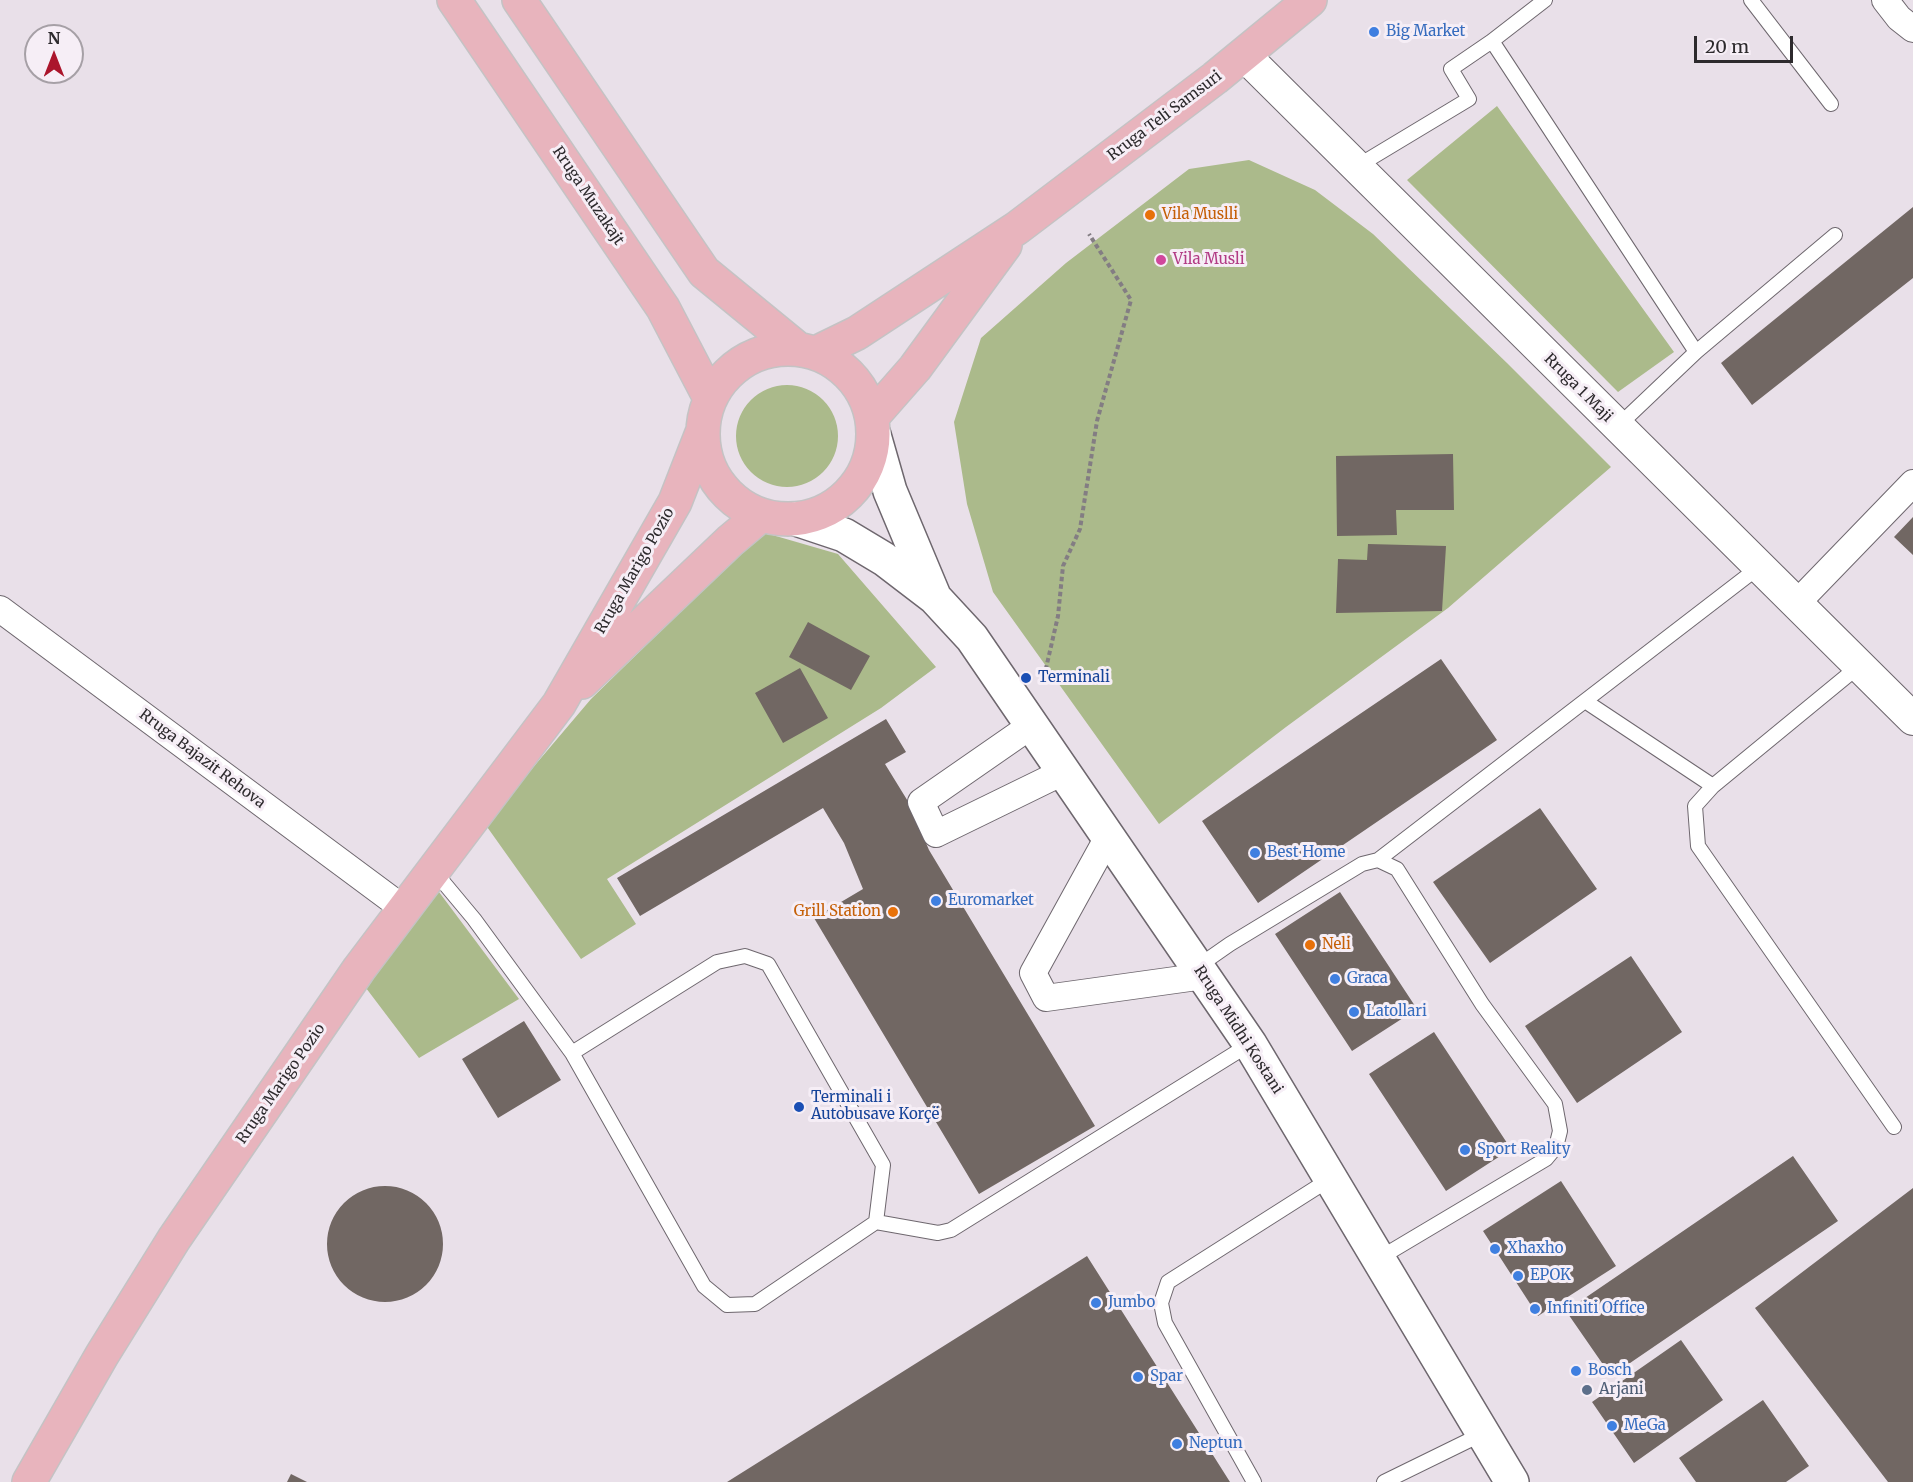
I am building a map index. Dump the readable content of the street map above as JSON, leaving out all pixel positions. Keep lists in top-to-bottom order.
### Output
{
  "streets": {
    "main road": [
      "Rruga Teli Samsuri",
      "Rruga Muzakajt",
      "Rruga Marigo Pozio",
      "Rruga Midhi Kostani"
    ],
    "street": ["Rruga 1 Maji", "Rruga Bajazit Rehova"]
  },
  "crossings": [
    ["Rruga Teli Samsuri", "Rruga Muzakajt"],
    ["Rruga Teli Samsuri", "Rruga 1 Maji"],
    ["Rruga Teli Samsuri", "Rruga Marigo Pozio"],
    ["Rruga Teli Samsuri", "Rruga Midhi Kostani"],
    ["Rruga Muzakajt", "Rruga Marigo Pozio"],
    ["Rruga Muzakajt", "Rruga Midhi Kostani"],
    ["Rruga Marigo Pozio", "Rruga Bajazit Rehova"],
    ["Rruga Marigo Pozio", "Rruga Midhi Kostani"]
  ],
  "places": [
    "Big Market",
    "Vila Muslli",
    "Vila Musli",
    "Terminali",
    "Best Home",
    "Euromarket",
    "Grill Station",
    "Neli",
    "Graca",
    "Latollari",
    "Terminali i Autobusave Korçë",
    "Sport Reality",
    "Xhaxho",
    "EPOK",
    "Jumbo",
    "Infiniti Office",
    "Bosch",
    "Spar",
    "Arjani",
    "MeGa",
    "Neptun"
  ],
  "scale_bar": "20 m",
  "north": "top"
}
